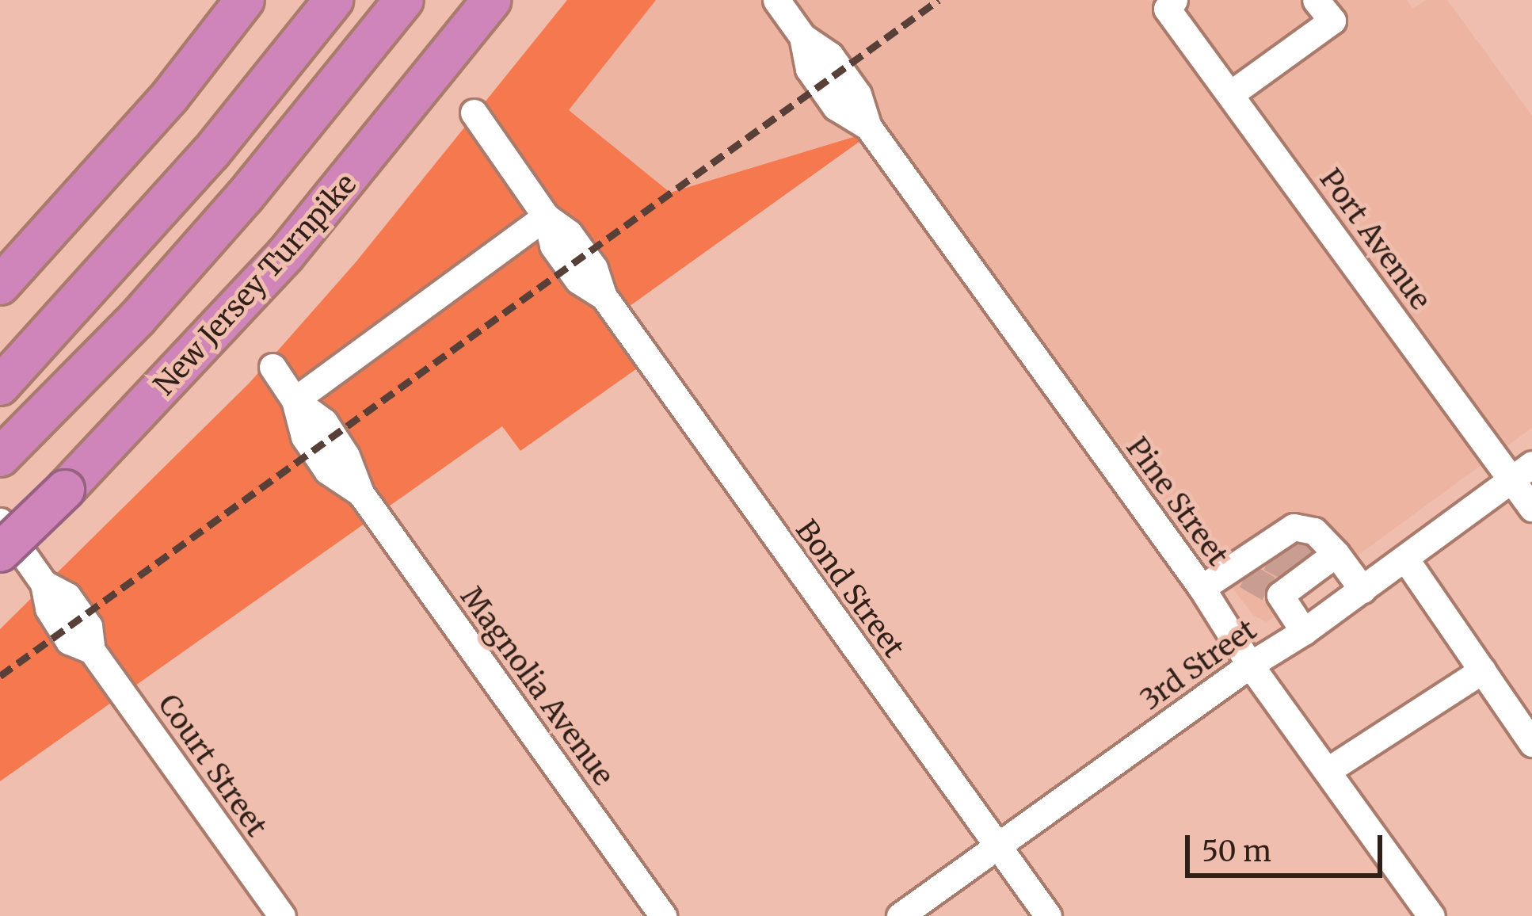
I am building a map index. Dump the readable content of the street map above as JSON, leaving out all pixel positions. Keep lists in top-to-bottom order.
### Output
{
  "streets": {
    "highway": ["New Jersey Turnpike"],
    "street": [
      "Port Avenue",
      "Pine Street",
      "Bond Street",
      "3rd Street",
      "Magnolia Avenue",
      "Court Street"
    ]
  },
  "crossings": [
    ["Port Avenue", "3rd Street"],
    ["Pine Street", "3rd Street"],
    ["Bond Street", "3rd Street"]
  ],
  "scale_bar": "50 m"
}
